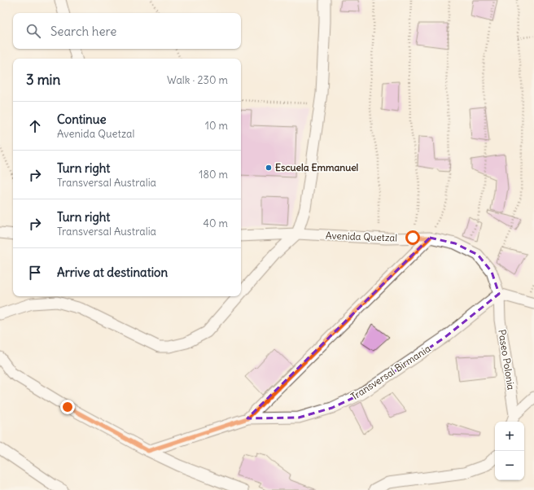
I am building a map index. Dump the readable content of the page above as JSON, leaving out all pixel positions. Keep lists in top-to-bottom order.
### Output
{
  "streets": {
    "street": ["Avenida Quetzal", "Paseo Polonia", "Transversal Birmania"]
  },
  "crossings": [
    ["Avenida Quetzal", "Paseo Polonia"],
    ["Avenida Quetzal", "Transversal Birmania"],
    ["Paseo Polonia", "Transversal Birmania"]
  ],
  "places": ["Escuela Emmanuel"],
  "page": {
    "search": "Search here",
    "heading": ["3 min", "Walk · 230 m"],
    "list": [
      ["Continue", "Avenida Quetzal", "10 m"],
      ["Turn right", "Transversal Australia", "180 m"],
      ["Turn right", "Transversal Australia", "40 m"],
      "Arrive at destination"
    ],
    "map_buttons": ["+", "−"]
  }
}
